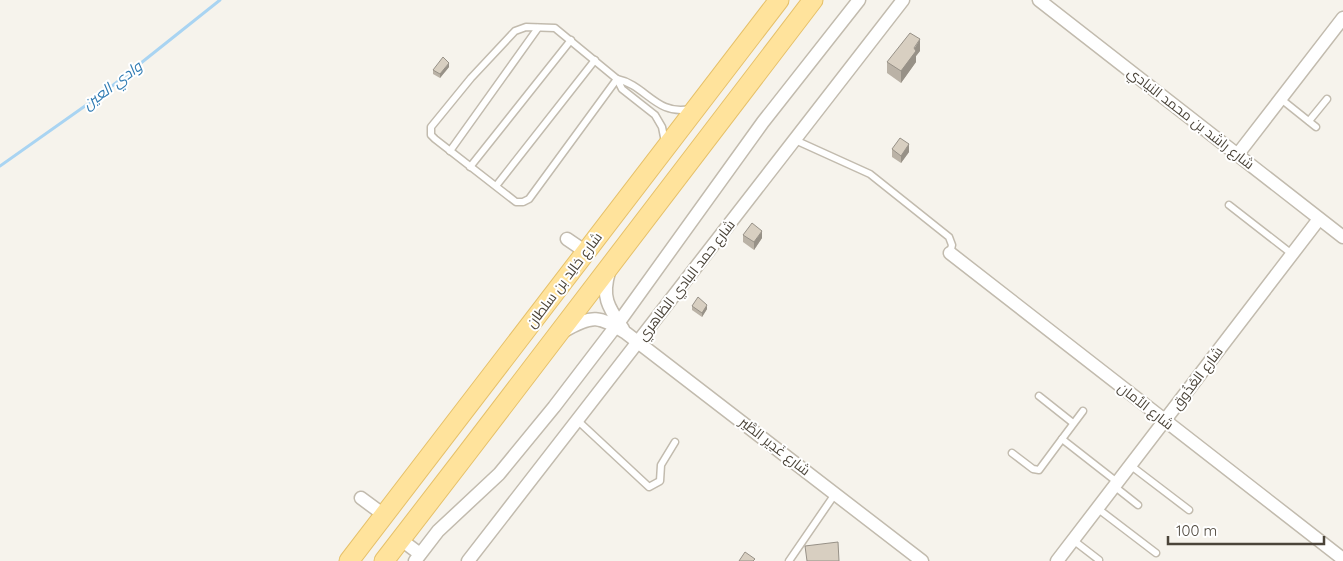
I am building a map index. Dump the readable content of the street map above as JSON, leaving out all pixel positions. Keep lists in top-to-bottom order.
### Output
{
  "streets": {
    "main road": ["شارع خالِد بن سلطان"],
    "street": [
      "شارع راشد بن محمد النيادي",
      "شارع حمد البادي الظاهري",
      "شارع العُذُوق",
      "شارع الأمان",
      "شارع غَدِير الطَّير"
    ]
  },
  "crossings": [
    ["شارع راشد بن محمد النيادي", "شارع العُذُوق"],
    ["شارع خالِد بن سلطان", "شارع غَدِير الطَّير"],
    ["شارع حمد البادي الظاهري", "شارع غَدِير الطَّير"],
    ["شارع العُذُوق", "شارع الأمان"]
  ],
  "water": ["وادي العين"],
  "scale_bar": "100 m"
}
